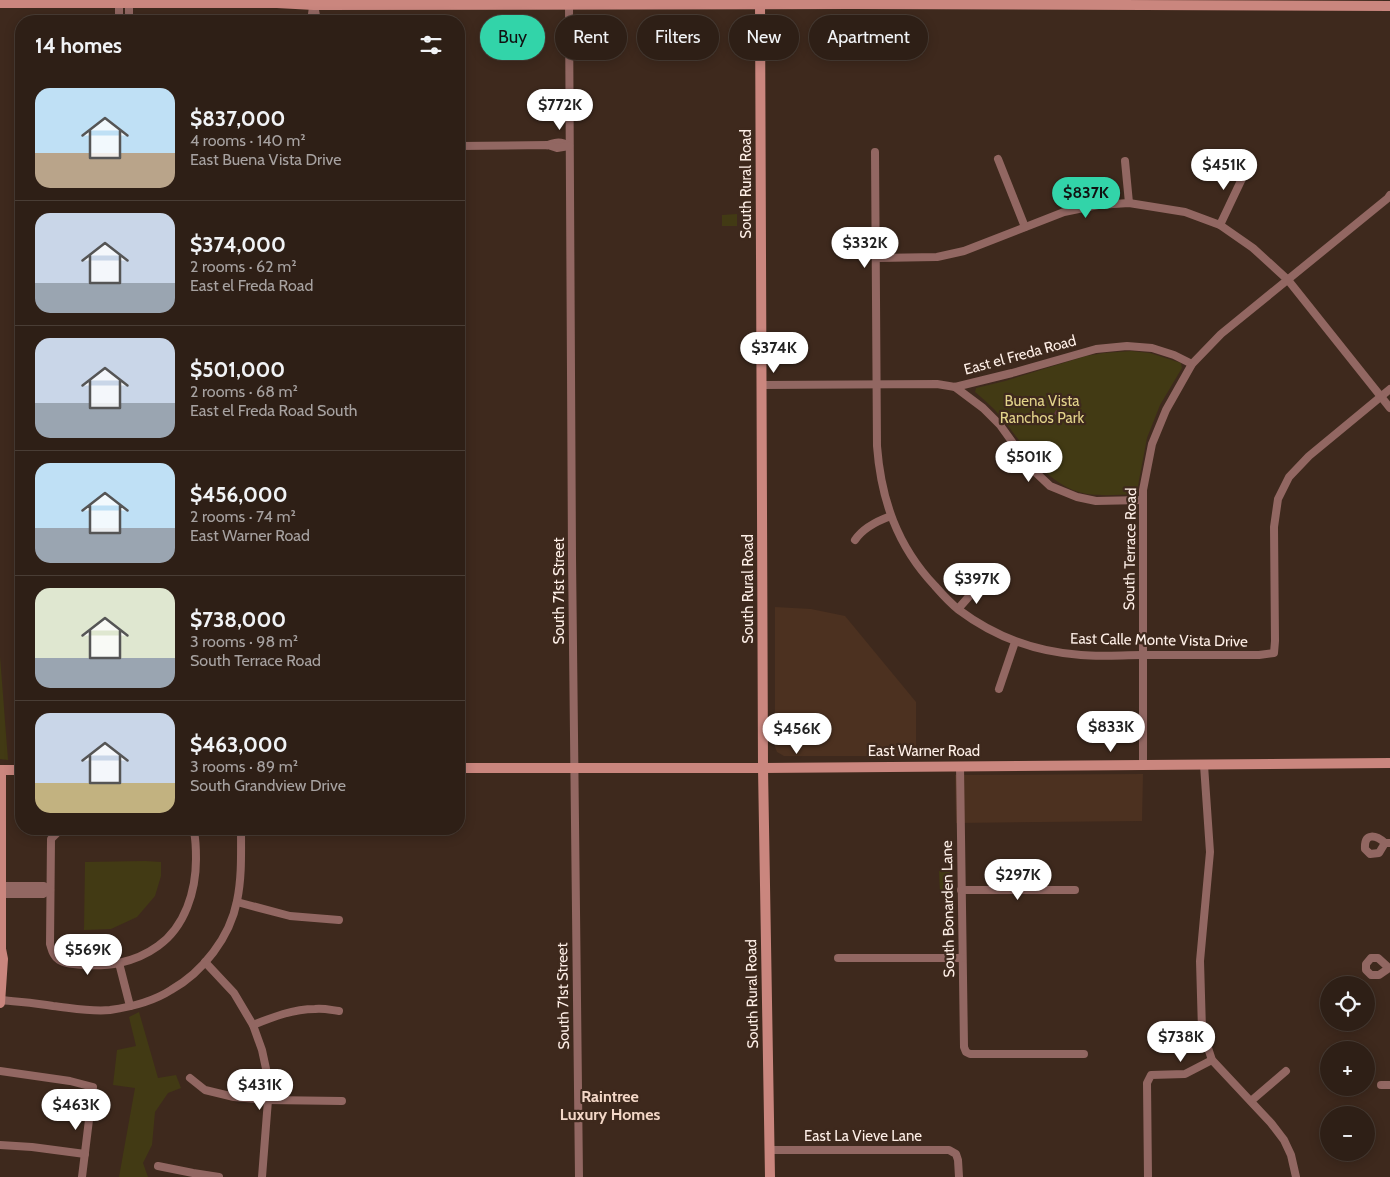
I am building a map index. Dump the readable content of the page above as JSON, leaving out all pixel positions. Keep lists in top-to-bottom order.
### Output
{
  "streets": {
    "main road": ["South Rural Road", "East Warner Road"],
    "street": [
      "East el Freda Road",
      "South Terrace Road",
      "South 71st Street",
      "East Calle Monte Vista Drive",
      "South Bonarden Lane",
      "East La Vieve Lane"
    ]
  },
  "crossings": [
    ["South Rural Road", "East el Freda Road"],
    ["South Rural Road", "East Warner Road"],
    ["South Rural Road", "East La Vieve Lane"],
    ["East el Freda Road", "South Terrace Road"],
    ["East el Freda Road", "East Calle Monte Vista Drive"],
    ["South Terrace Road", "East Calle Monte Vista Drive"],
    ["South Terrace Road", "East Warner Road"],
    ["South 71st Street", "East Warner Road"],
    ["East Warner Road", "South Bonarden Lane"]
  ],
  "districts": ["Raintree Luxury Homes"],
  "parks": ["Buena Vista Ranchos Park"],
  "page": {
    "chip": [
      "Buy",
      "Rent",
      "Filters",
      "New",
      "Apartment"
    ],
    "heading": "14 homes",
    "list": [
      {
        "name": "$837,000",
        "note": "4 rooms · 140 m² · East Buena Vista Drive"
      },
      {
        "name": "$374,000",
        "note": "2 rooms · 62 m² · East el Freda Road"
      },
      {
        "name": "$501,000",
        "note": "2 rooms · 68 m² · East el Freda Road South"
      },
      {
        "name": "$456,000",
        "note": "2 rooms · 74 m² · East Warner Road"
      },
      {
        "name": "$738,000",
        "note": "3 rooms · 98 m² · South Terrace Road"
      },
      {
        "name": "$463,000",
        "note": "3 rooms · 89 m² · South Grandview Drive"
      }
    ],
    "price": [
      "$772K",
      "$451K",
      "$837K",
      "$332K",
      "$374K",
      "$501K",
      "$397K",
      "$833K",
      "$456K",
      "$297K",
      "$569K",
      "$738K",
      "$431K",
      "$463K"
    ],
    "map_buttons": ["+", "−"]
  }
}
